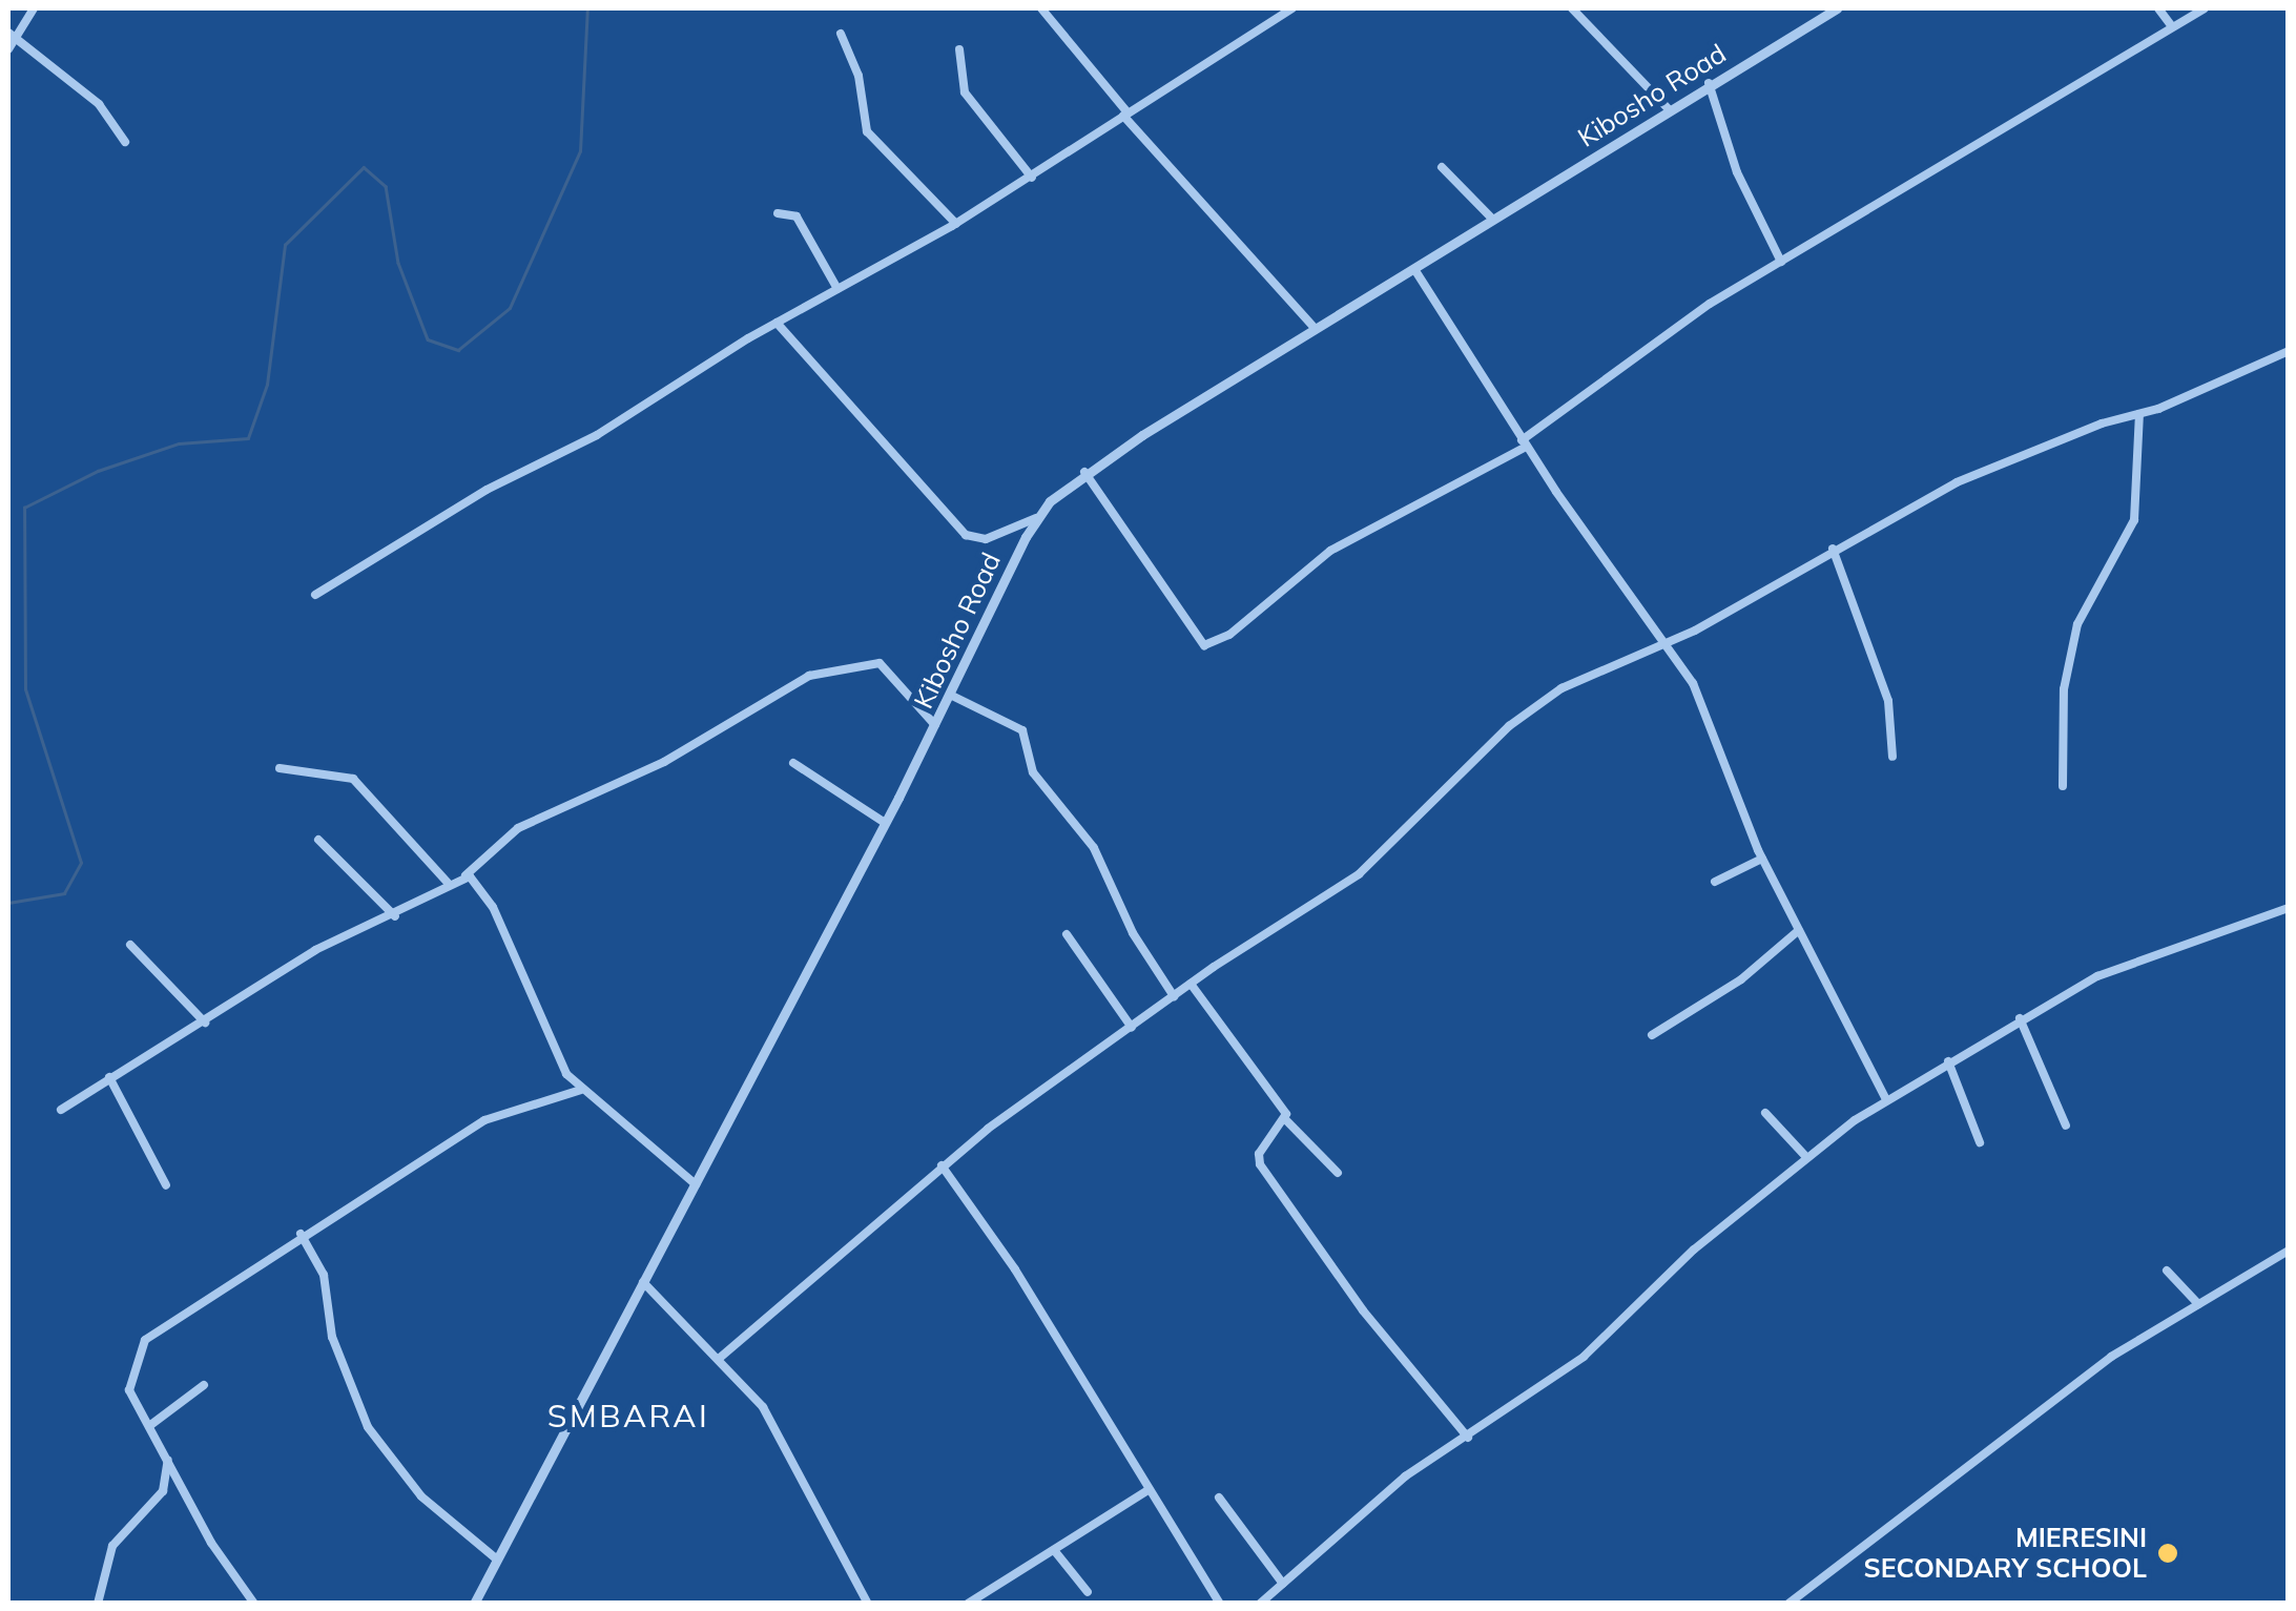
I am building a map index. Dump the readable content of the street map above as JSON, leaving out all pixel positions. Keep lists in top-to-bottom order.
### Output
{
  "streets": {
    "street": ["Kibosho Road"]
  },
  "districts": ["SMBARAI"],
  "places": ["MIERESINI SECONDARY SCHOOL"]
}
